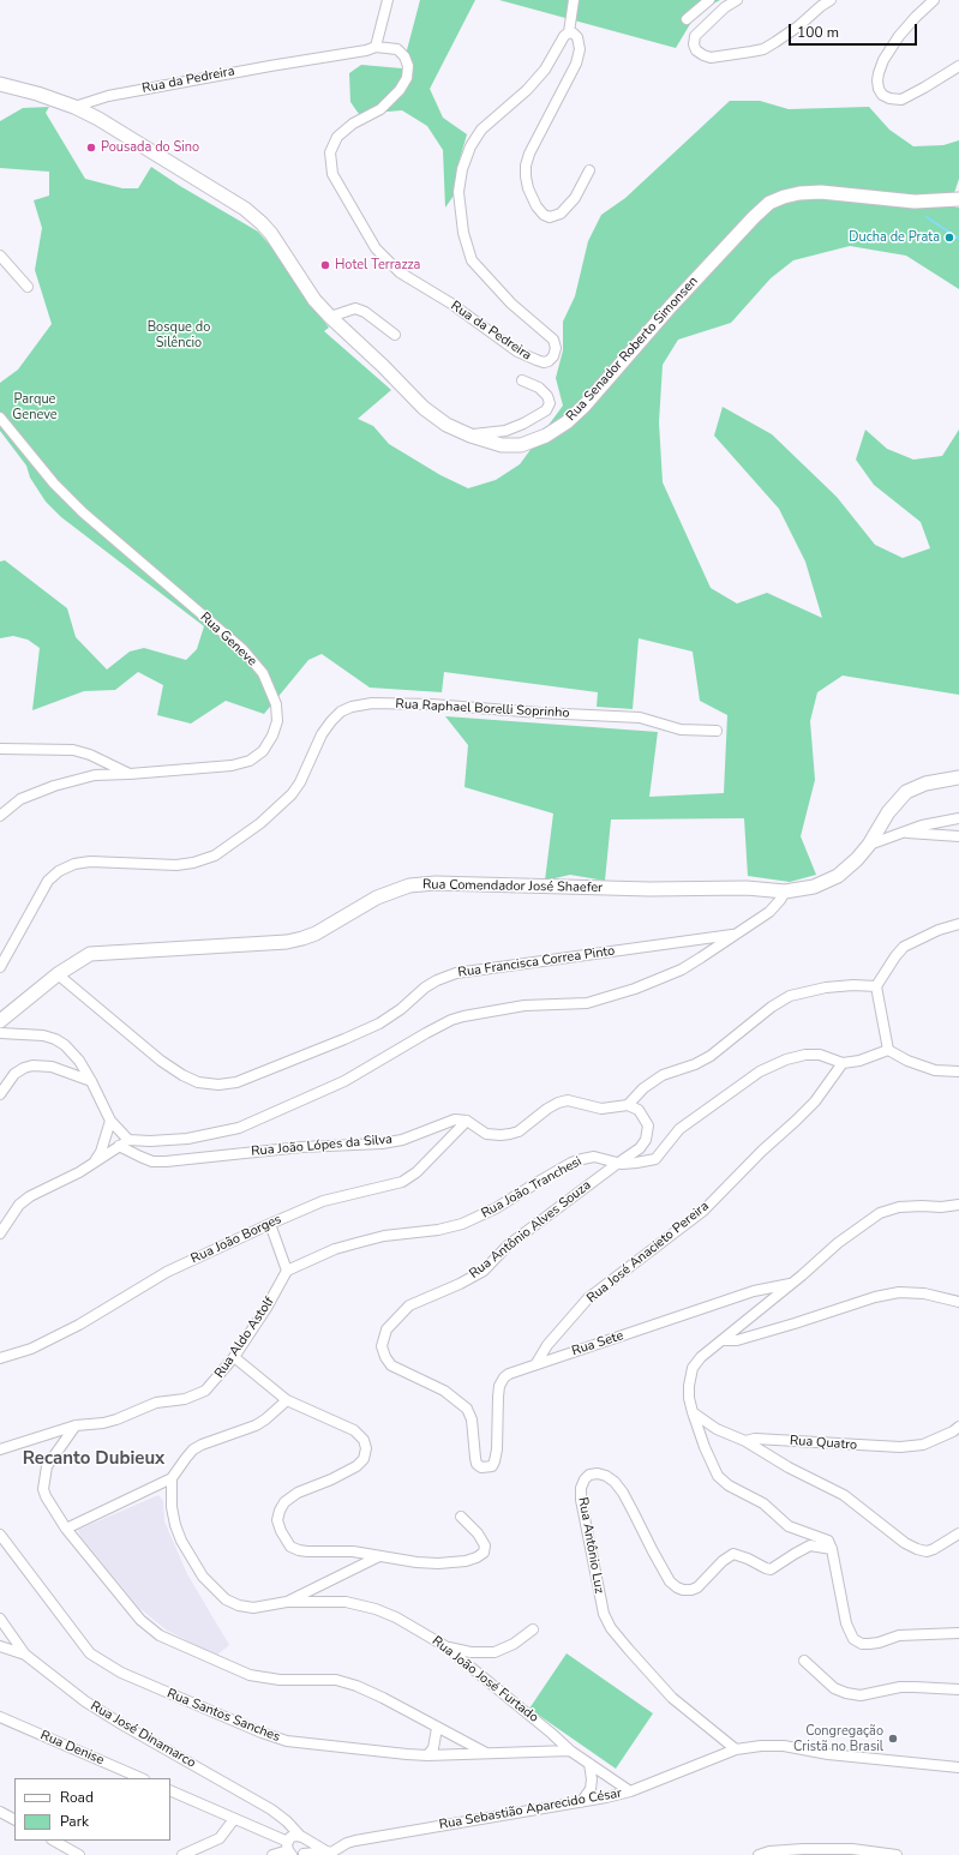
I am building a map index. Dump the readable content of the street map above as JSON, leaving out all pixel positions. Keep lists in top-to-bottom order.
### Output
{
  "streets": {
    "street": [
      "Rua da Pedreira",
      "Rua Senador Roberto Simonsen",
      "Rua Geneve",
      "Rua Raphael Borelli Soprinho",
      "Rua Comendador José Shaefer",
      "Rua Francisca Correa Pinto",
      "Rua João Lópes da Silva",
      "Rua João Tranchesi",
      "Rua Antônio Alves Souza",
      "Rua João Borges",
      "Rua José Anacieto Pereira",
      "Rua Aldo Astolf",
      "Rua Sete",
      "Rua Quatro",
      "Rua Antônio Luz",
      "Rua João José Furtado",
      "Rua Santos Sanches",
      "Rua José Dinamarco",
      "Rua Denise",
      "Rua Sebastião Aparecido César"
    ]
  },
  "crossings": [
    ["Rua da Pedreira", "Rua Senador Roberto Simonsen"],
    ["Rua Comendador José Shaefer", "Rua Francisca Correa Pinto"],
    ["Rua João Lópes da Silva", "Rua João Borges"],
    ["Rua João Tranchesi", "Rua Antônio Alves Souza"],
    ["Rua João Tranchesi", "Rua José Anacieto Pereira"],
    ["Rua João Tranchesi", "Rua Aldo Astolf"],
    ["Rua Antônio Alves Souza", "Rua Sete"],
    ["Rua José Anacieto Pereira", "Rua Sete"],
    ["Rua Antônio Luz", "Rua Sebastião Aparecido César"],
    ["Rua João José Furtado", "Rua Santos Sanches"],
    ["Rua João José Furtado", "Rua Sebastião Aparecido César"]
  ],
  "districts": ["Recanto Dubieux"],
  "parks": ["Bosque do Silêncio", "Parque Geneve"],
  "places": [
    "Pousada do Sino",
    "Ducha de Prata",
    "Hotel Terrazza",
    "Congregação Cristã no Brasil"
  ],
  "legend": ["Road", "Park"],
  "scale_bar": "100 m"
}
